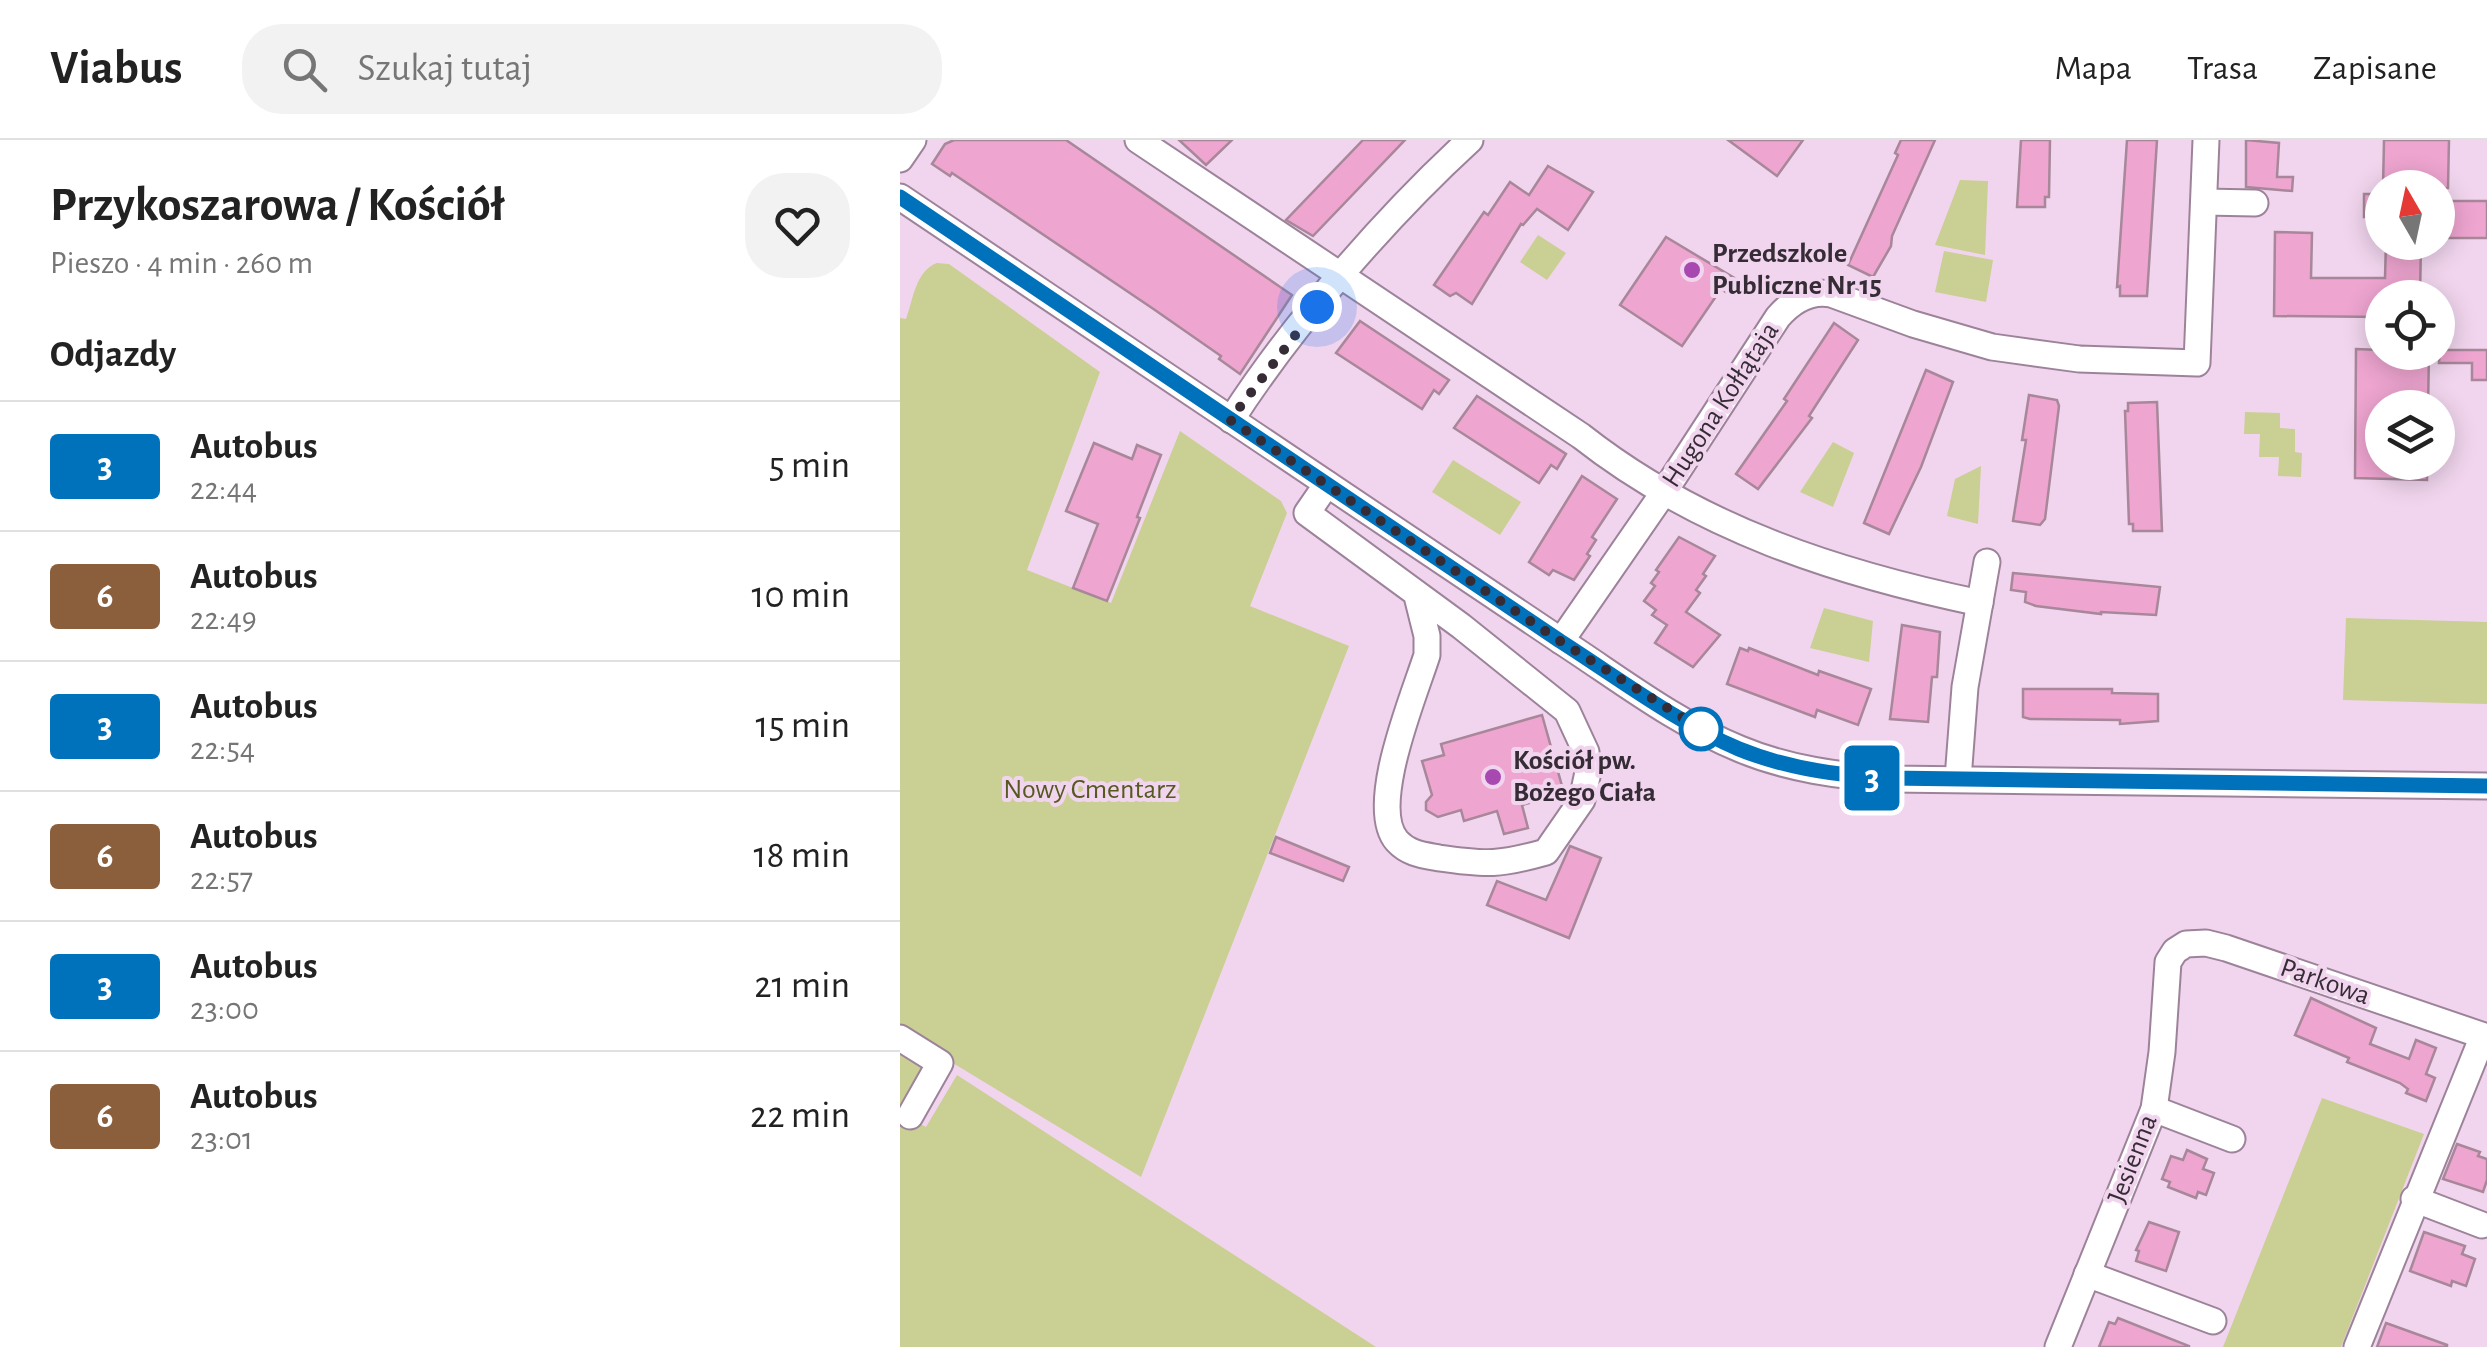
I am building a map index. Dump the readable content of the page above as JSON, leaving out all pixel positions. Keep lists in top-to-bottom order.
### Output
{
  "streets": {
    "street": ["Hugona Kołłątaja", "Parkowa", "Jesienna"]
  },
  "crossings": [
    ["Parkowa", "Jesienna"]
  ],
  "parks": ["Nowy Cmentarz"],
  "places": ["Przedszkole Publiczne Nr 15", "Kościół pw. Bożego Ciała"],
  "lines": ["bus line 3"],
  "north": "top",
  "page": {
    "header": "Viabus",
    "search": "Szukaj tutaj",
    "nav": ["Mapa", "Trasa", "Zapisane"],
    "heading": [
      ["Przykoszarowa / Kościół", "Pieszo · 4 min · 260 m"],
      "Odjazdy"
    ],
    "on_map": "3",
    "list": [
      {
        "mark": "3",
        "name": "Autobus",
        "note": "22:44",
        "value": "5 min"
      },
      {
        "mark": "6",
        "name": "Autobus",
        "note": "22:49",
        "value": "10 min"
      },
      {
        "mark": "3",
        "name": "Autobus",
        "note": "22:54",
        "value": "15 min"
      },
      {
        "mark": "6",
        "name": "Autobus",
        "note": "22:57",
        "value": "18 min"
      },
      {
        "mark": "3",
        "name": "Autobus",
        "note": "23:00",
        "value": "21 min"
      },
      {
        "mark": "6",
        "name": "Autobus",
        "note": "23:01",
        "value": "22 min"
      }
    ]
  }
}
